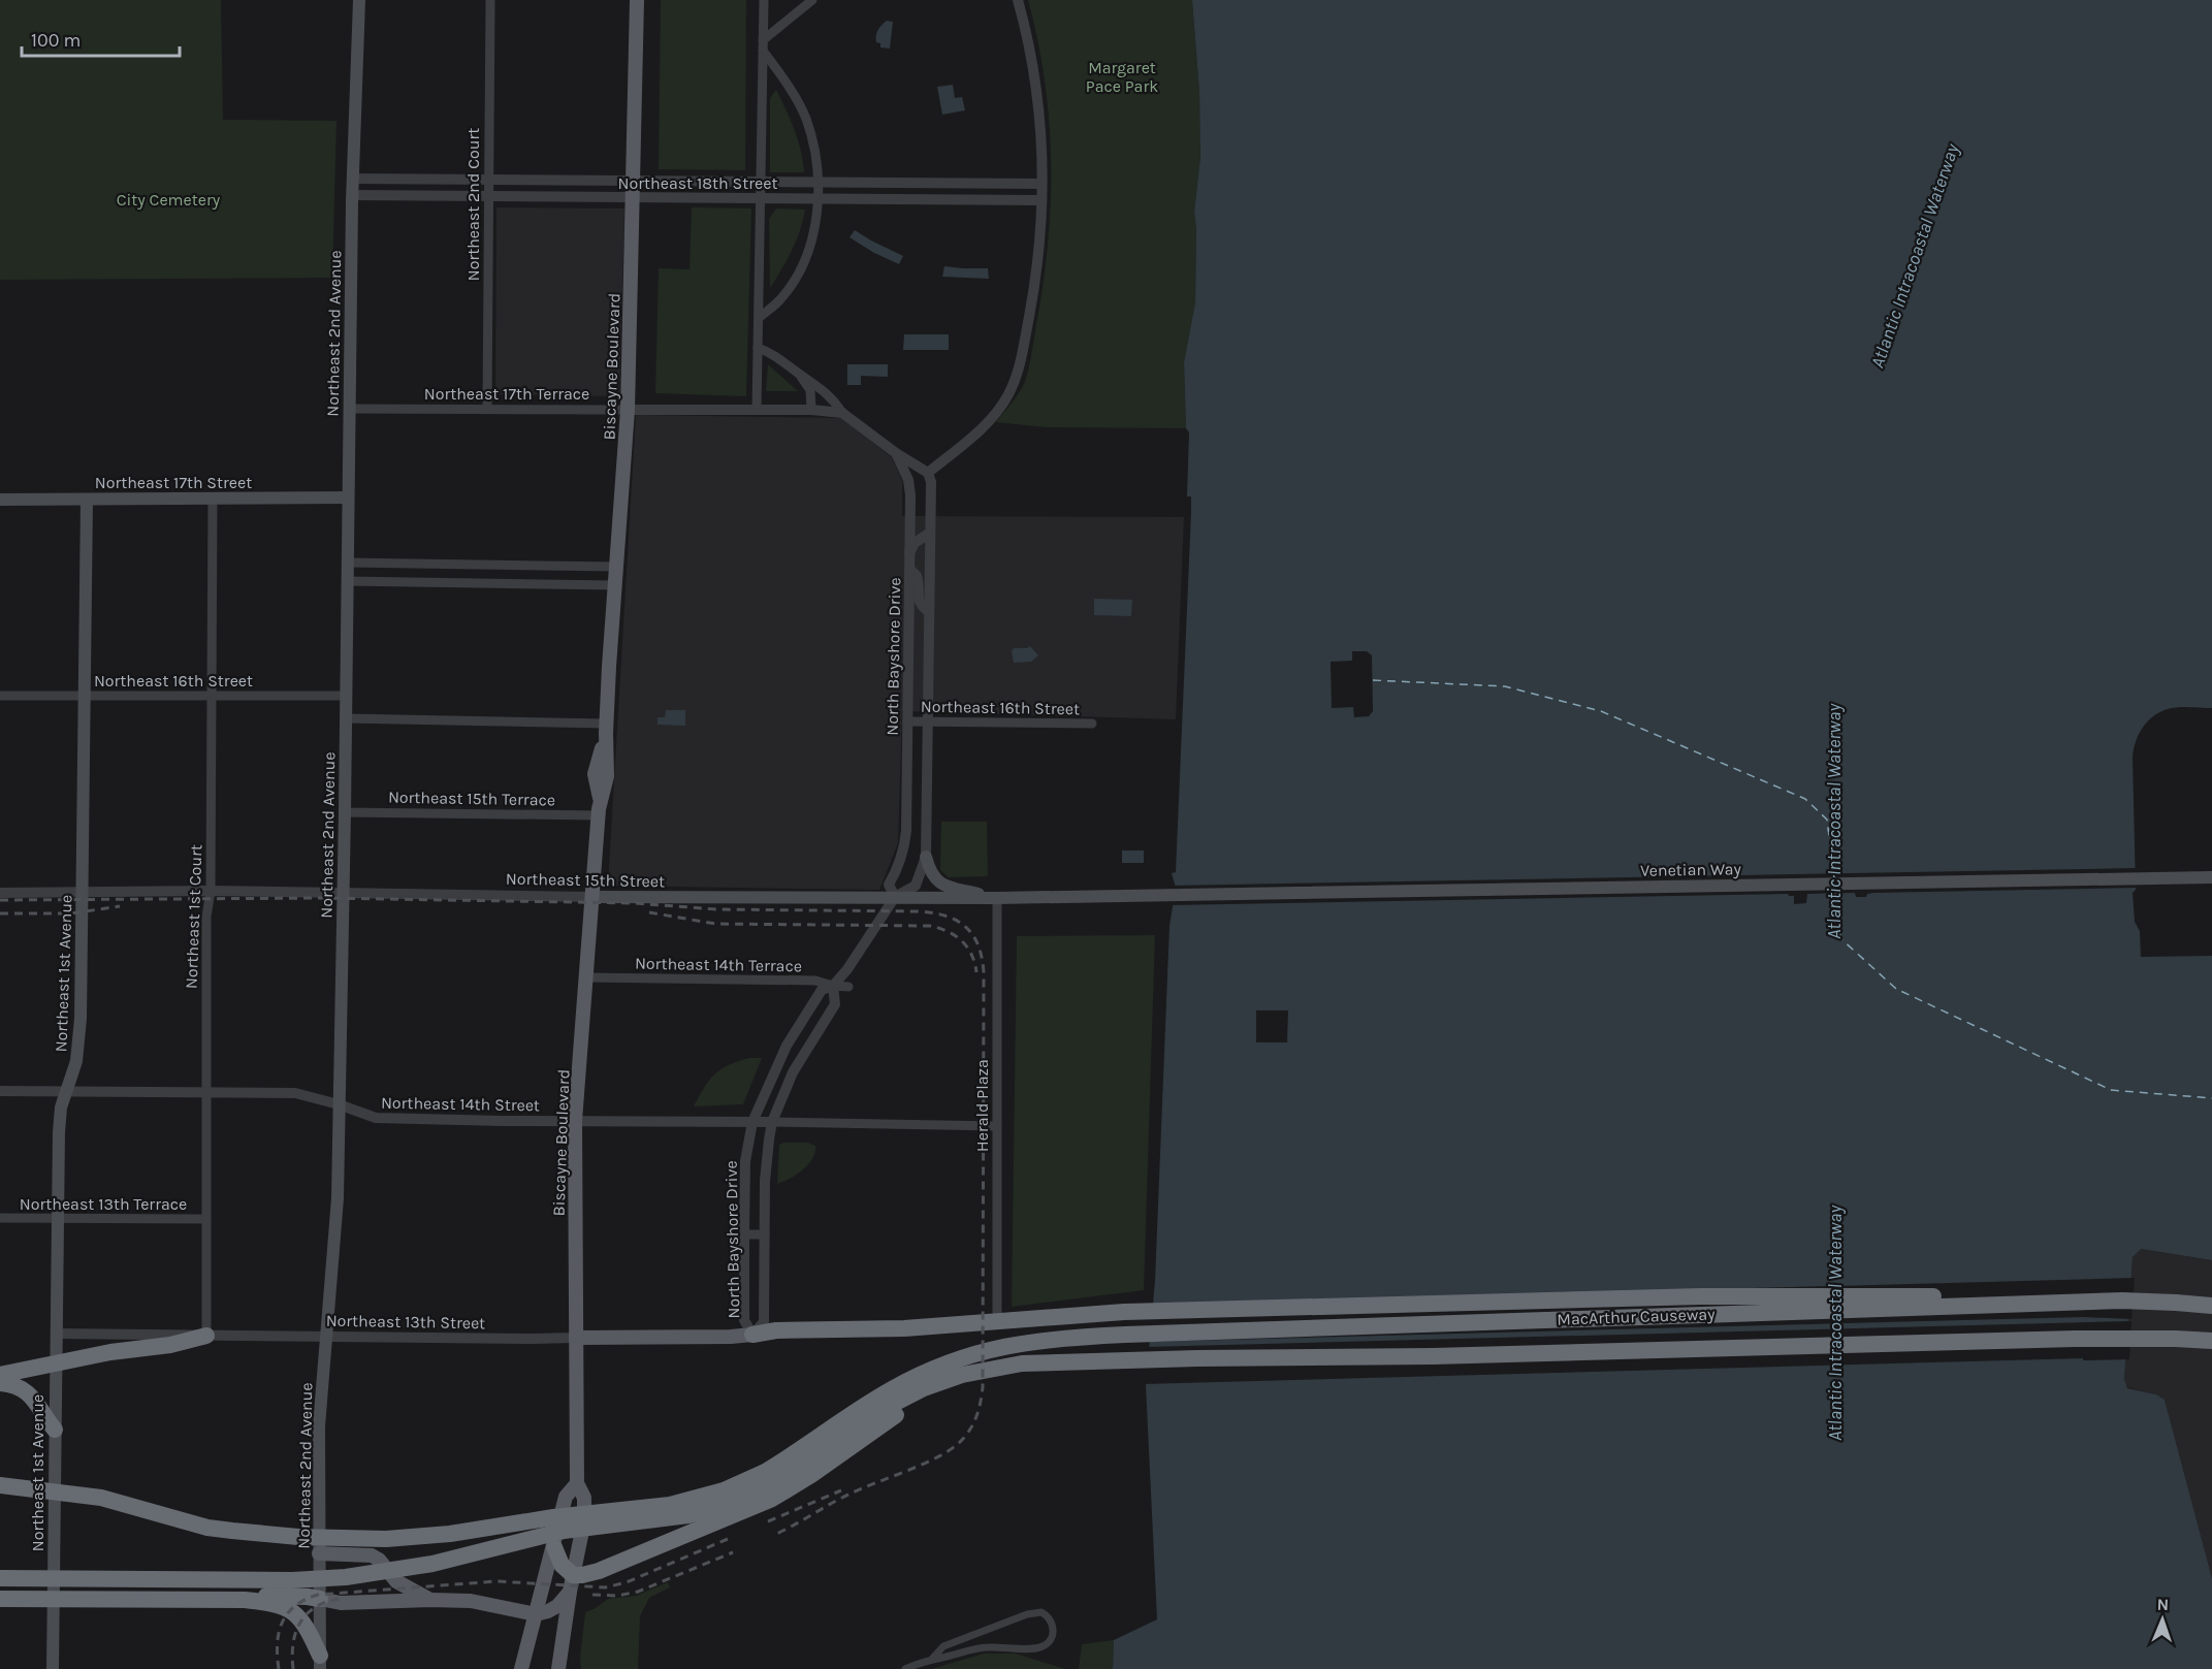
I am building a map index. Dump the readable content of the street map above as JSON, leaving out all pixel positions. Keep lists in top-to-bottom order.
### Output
{
  "streets": {
    "highway": ["MacArthur Causeway"],
    "main road": [
      "Northeast 2nd Avenue",
      "Biscayne Boulevard",
      "Northeast 17th Street",
      "Venetian Way",
      "Northeast 15th Street",
      "Northeast 1st Avenue",
      "Northeast 13th Street"
    ],
    "street": [
      "Northeast 18th Street",
      "Northeast 2nd Court",
      "Northeast 17th Terrace",
      "North Bayshore Drive",
      "Northeast 16th Street",
      "Northeast 15th Terrace",
      "Northeast 1st Court",
      "Northeast 14th Terrace",
      "Northeast 14th Street",
      "Herald Plaza",
      "Northeast 13th Terrace"
    ]
  },
  "crossings": [
    ["Northeast 18th Street", "Northeast 2nd Court"],
    ["Northeast 18th Street", "Northeast 2nd Avenue"],
    ["Northeast 18th Street", "Biscayne Boulevard"],
    ["Northeast 2nd Court", "Northeast 17th Terrace"],
    ["Northeast 2nd Avenue", "Northeast 17th Terrace"],
    ["Northeast 2nd Avenue", "Northeast 17th Street"],
    ["Northeast 2nd Avenue", "Northeast 16th Street"],
    ["Northeast 2nd Avenue", "Northeast 15th Terrace"],
    ["Northeast 2nd Avenue", "Northeast 15th Street"],
    ["Northeast 2nd Avenue", "Northeast 14th Street"],
    ["Northeast 2nd Avenue", "Northeast 13th Street"],
    ["Biscayne Boulevard", "Northeast 17th Terrace"],
    ["Biscayne Boulevard", "Northeast 15th Terrace"],
    ["Biscayne Boulevard", "Northeast 15th Street"],
    ["Biscayne Boulevard", "Northeast 14th Terrace"],
    ["Biscayne Boulevard", "Northeast 14th Street"],
    ["Biscayne Boulevard", "Northeast 13th Street"],
    ["Northeast 17th Street", "Northeast 1st Court"],
    ["Northeast 17th Street", "Northeast 1st Avenue"],
    ["North Bayshore Drive", "Northeast 16th Street"],
    ["North Bayshore Drive", "Northeast 15th Street"],
    ["North Bayshore Drive", "Northeast 14th Terrace"],
    ["North Bayshore Drive", "Northeast 14th Street"],
    ["North Bayshore Drive", "Northeast 13th Street"],
    ["Northeast 16th Street", "Northeast 1st Court"],
    ["Northeast 16th Street", "Northeast 1st Avenue"],
    ["Venetian Way", "Northeast 15th Street"],
    ["Northeast 15th Street", "Northeast 1st Court"],
    ["Northeast 15th Street", "Northeast 1st Avenue"],
    ["Northeast 15th Street", "Herald Plaza"],
    ["Northeast 1st Court", "Northeast 14th Street"],
    ["Northeast 1st Court", "Northeast 13th Terrace"],
    ["Northeast 1st Court", "Northeast 13th Street"],
    ["Northeast 1st Avenue", "Northeast 14th Street"],
    ["Northeast 1st Avenue", "Northeast 13th Terrace"],
    ["Northeast 1st Avenue", "Northeast 13th Street"],
    ["Northeast 14th Street", "Herald Plaza"]
  ],
  "water": ["Atlantic Intracoastal Waterway"],
  "parks": ["Margaret Pace Park", "City Cemetery"],
  "scale_bar": "100 m",
  "north": "top"
}
